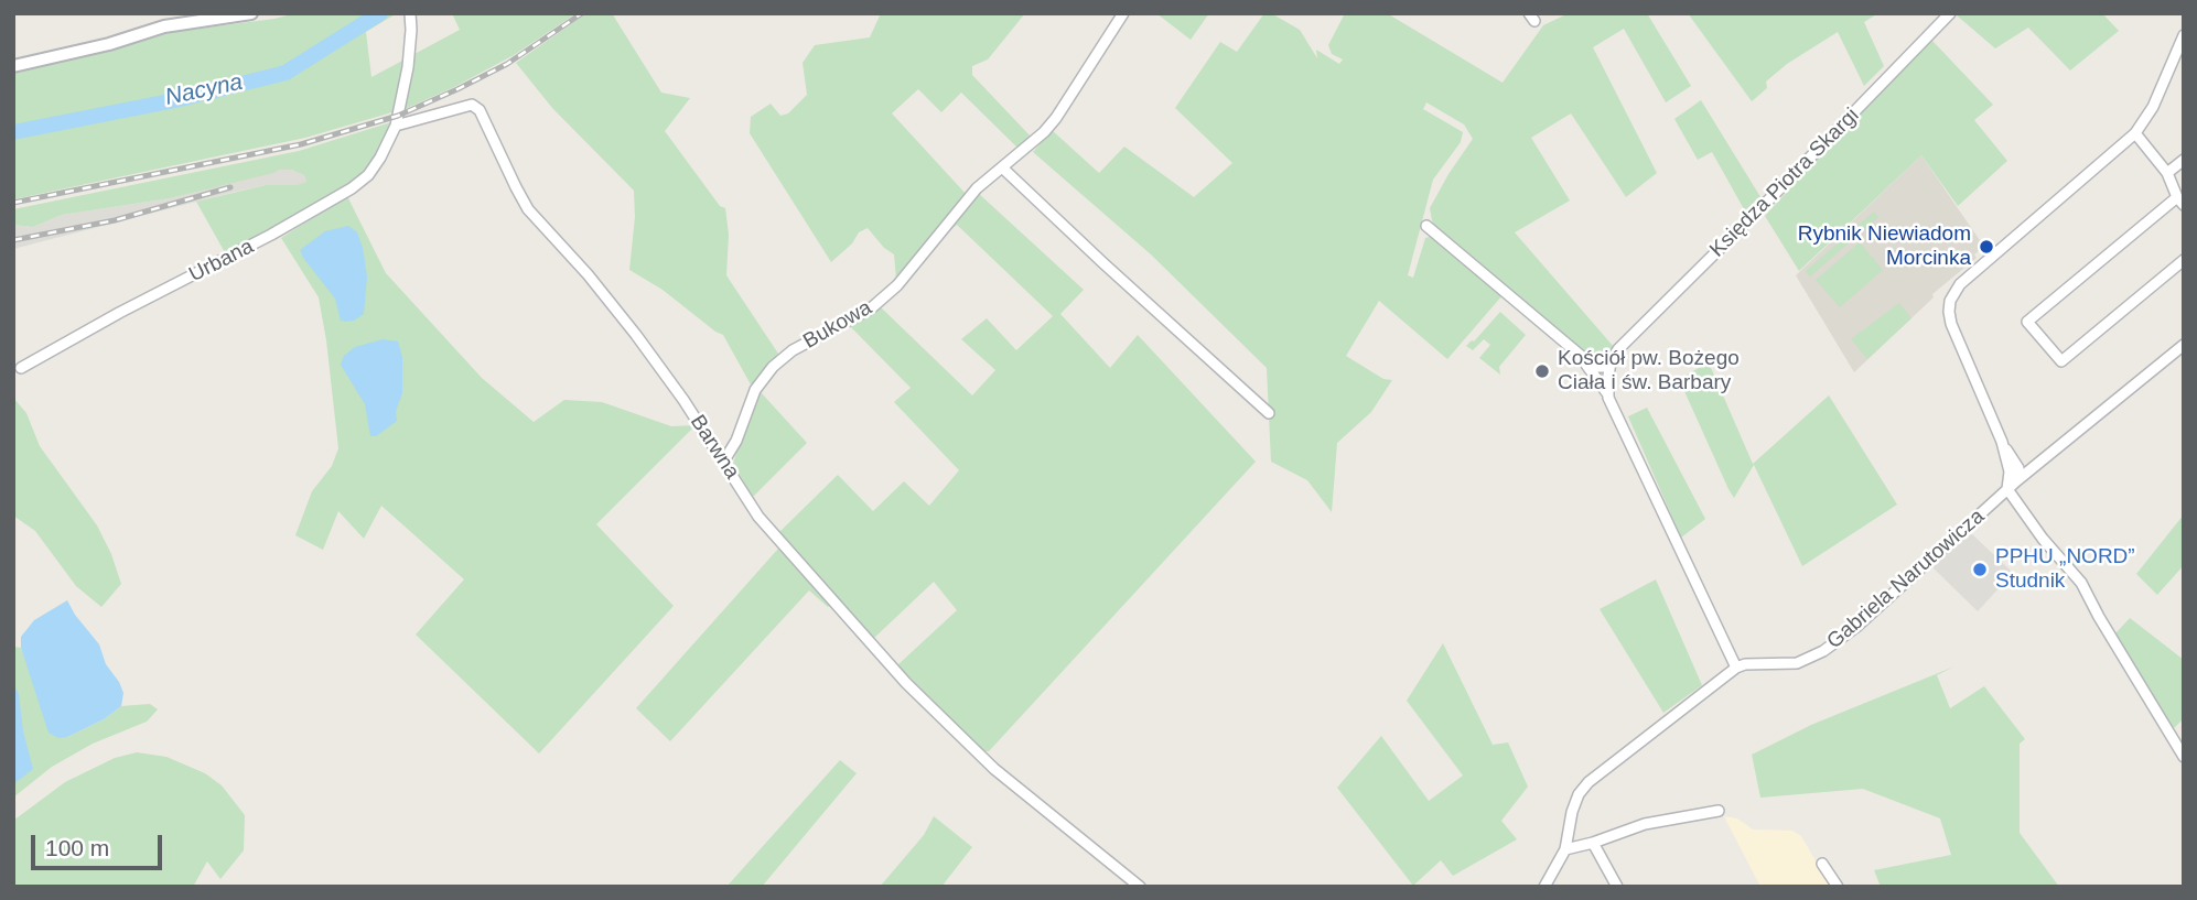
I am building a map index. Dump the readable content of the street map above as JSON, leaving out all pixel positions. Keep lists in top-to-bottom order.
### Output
{
  "streets": {
    "street": [
      "Księdza Piotra Skargi",
      "Urbana",
      "Bukowa",
      "Barwna",
      "Gabriela Narutowicza"
    ]
  },
  "crossings": [
    ["Urbana", "Barwna"],
    ["Bukowa", "Barwna"]
  ],
  "water": ["Nacyna"],
  "places": ["Rybnik Niewiadom Morcinka", "Kościół pw. Bożego Ciała i św. Barbary", "PPHU „NORD” Studnik"],
  "scale_bar": "100 m"
}
